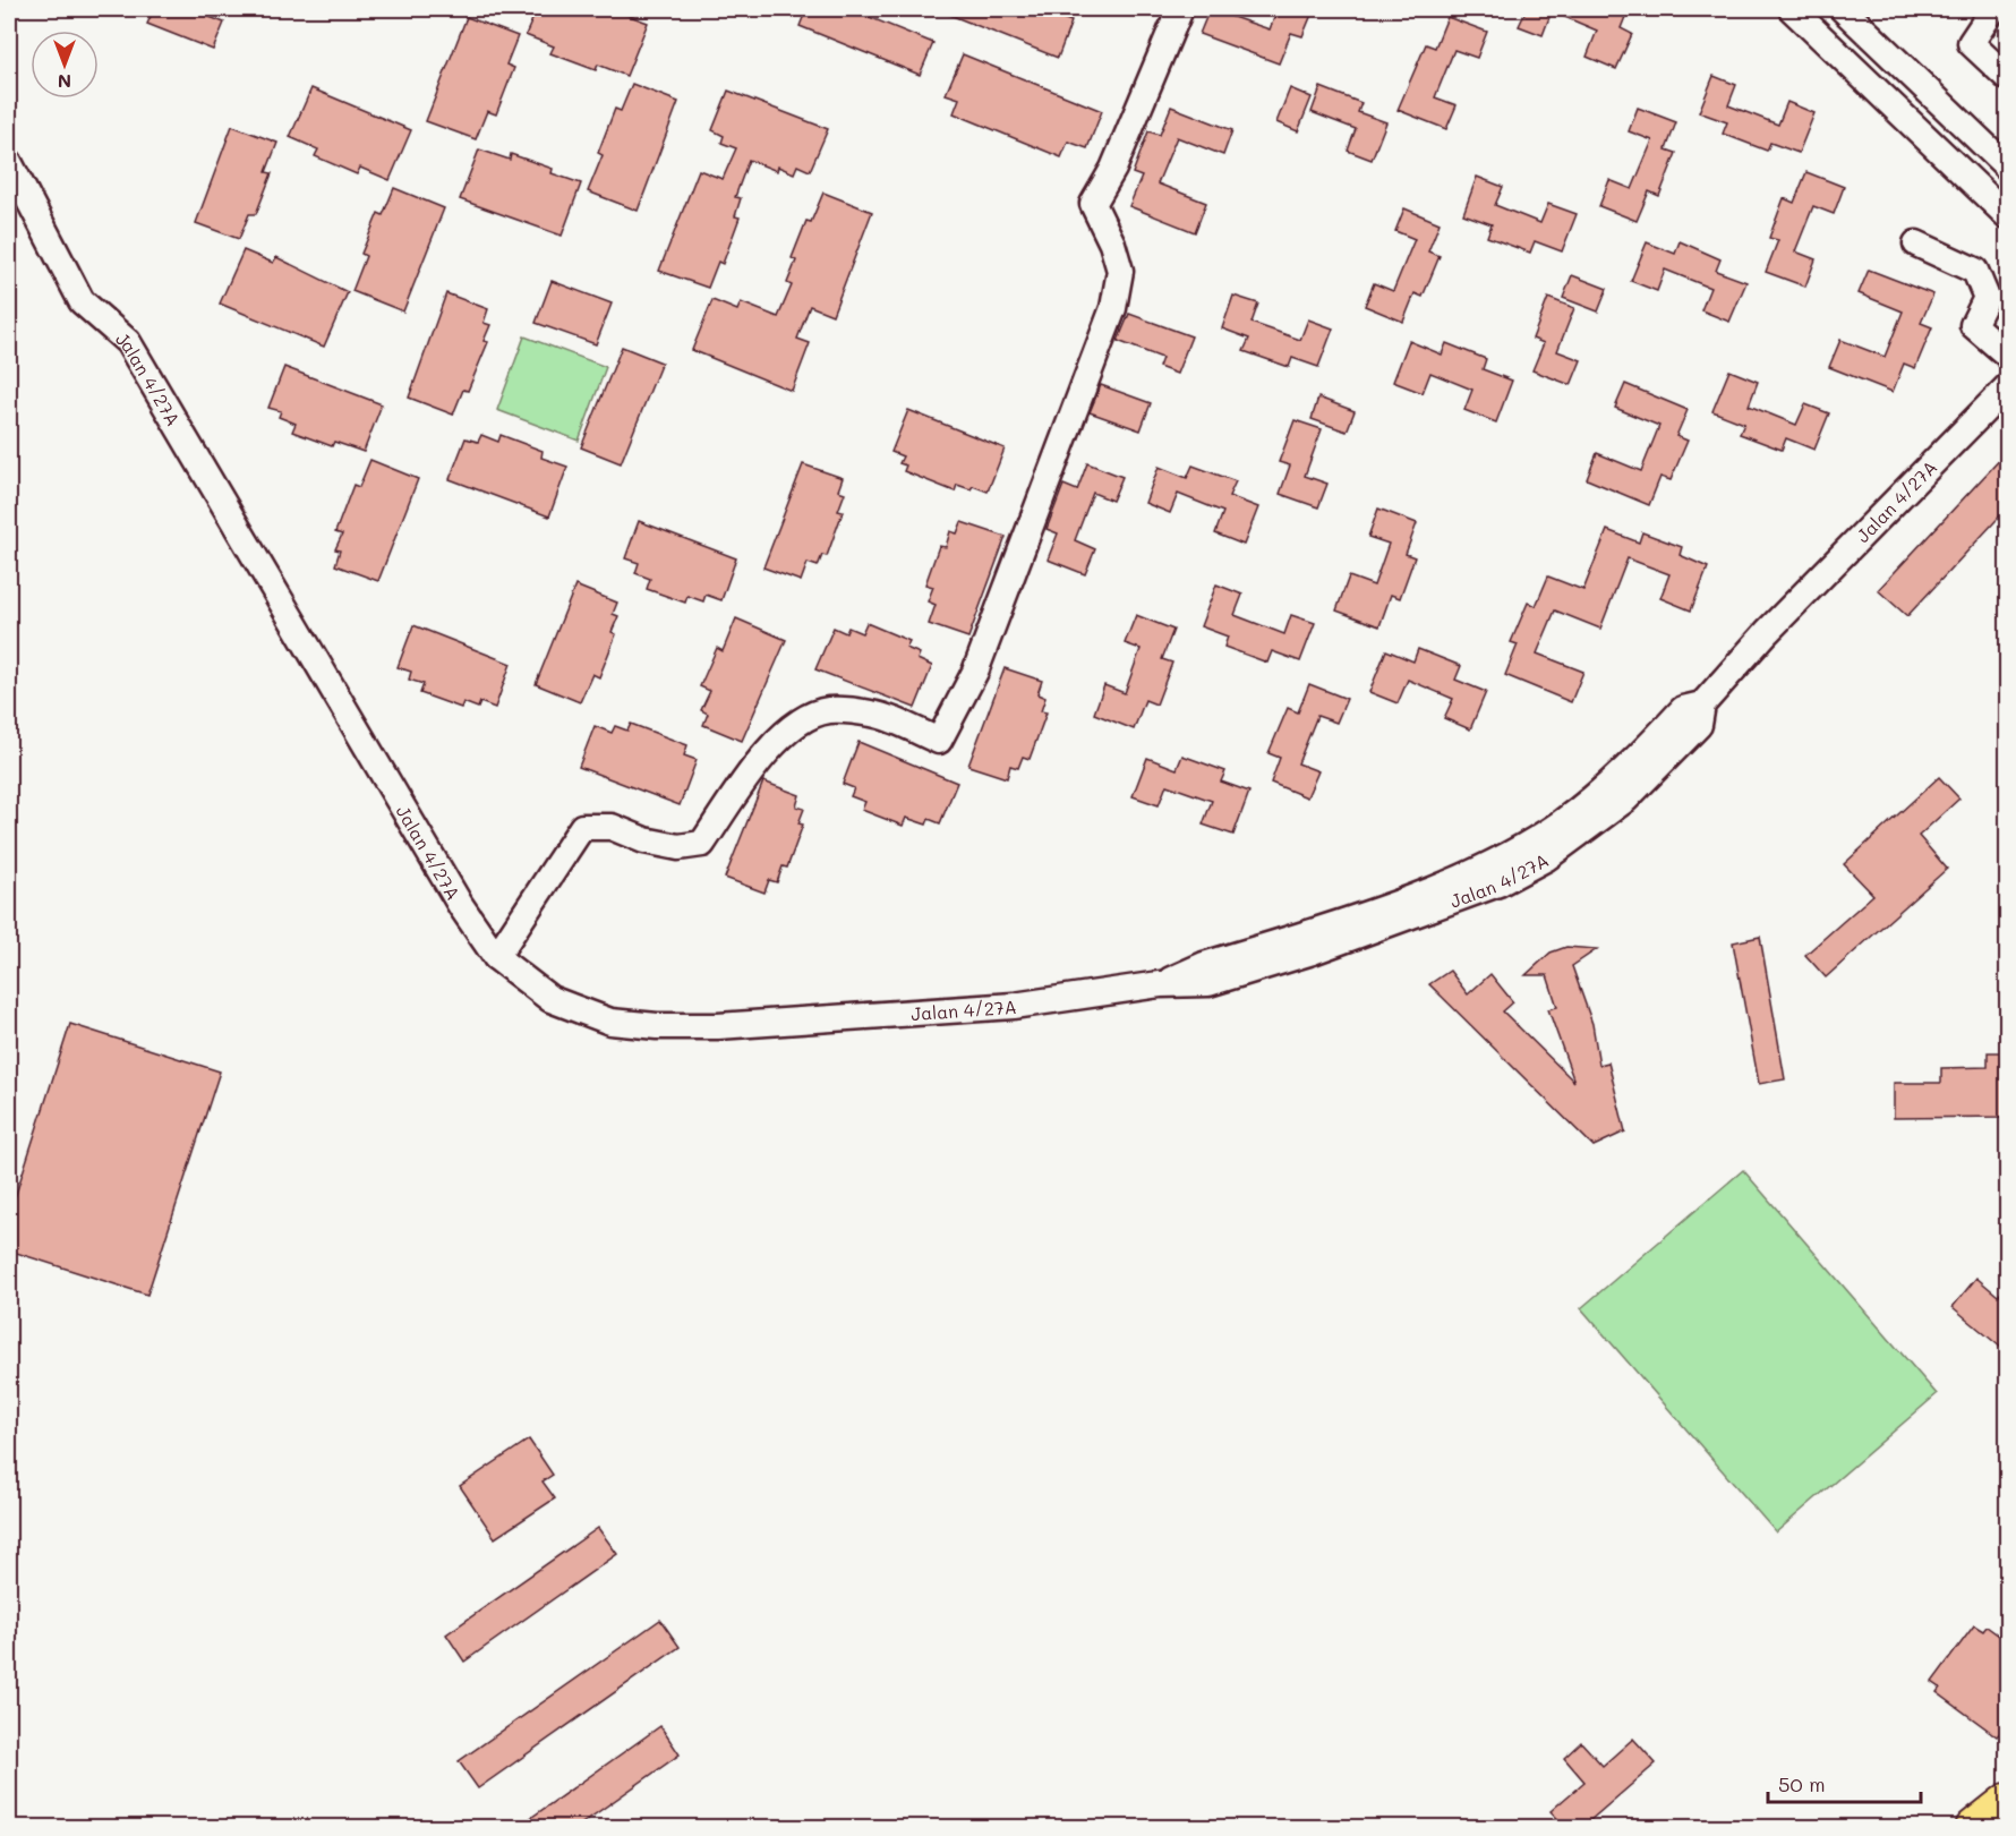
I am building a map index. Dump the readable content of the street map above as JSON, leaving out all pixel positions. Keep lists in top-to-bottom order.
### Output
{
  "streets": {
    "street": ["Jalan 4/27A"]
  },
  "scale_bar": "50 m",
  "north": "bottom"
}
